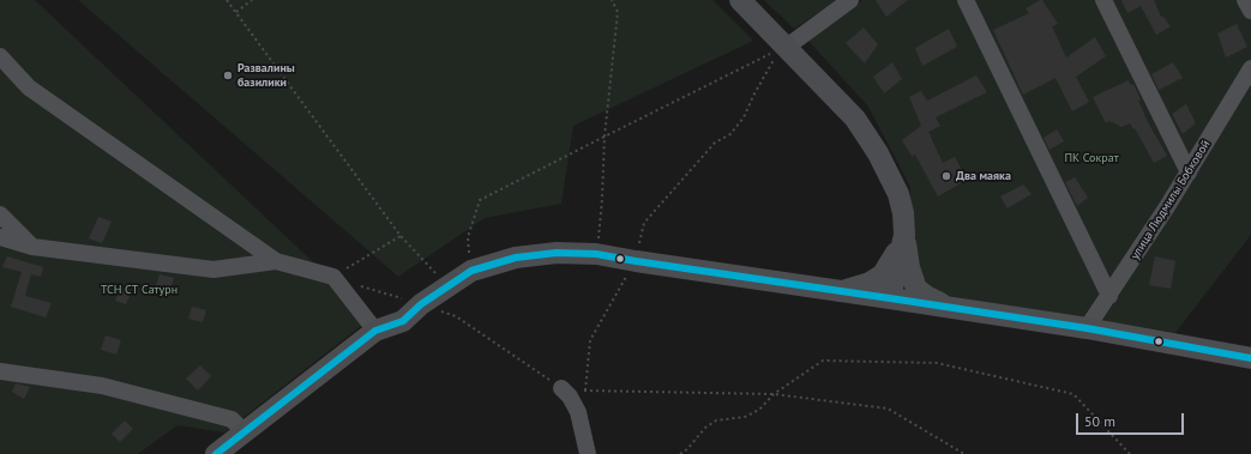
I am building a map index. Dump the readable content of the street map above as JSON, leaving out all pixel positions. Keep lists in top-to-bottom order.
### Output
{
  "streets": {
    "street": ["улица Людмилы Бобковой"]
  },
  "parks": ["ПК Сократ", "ТСН СТ Сатурн"],
  "places": ["Развалины базилики", "Два маяка"],
  "scale_bar": "50 m"
}
